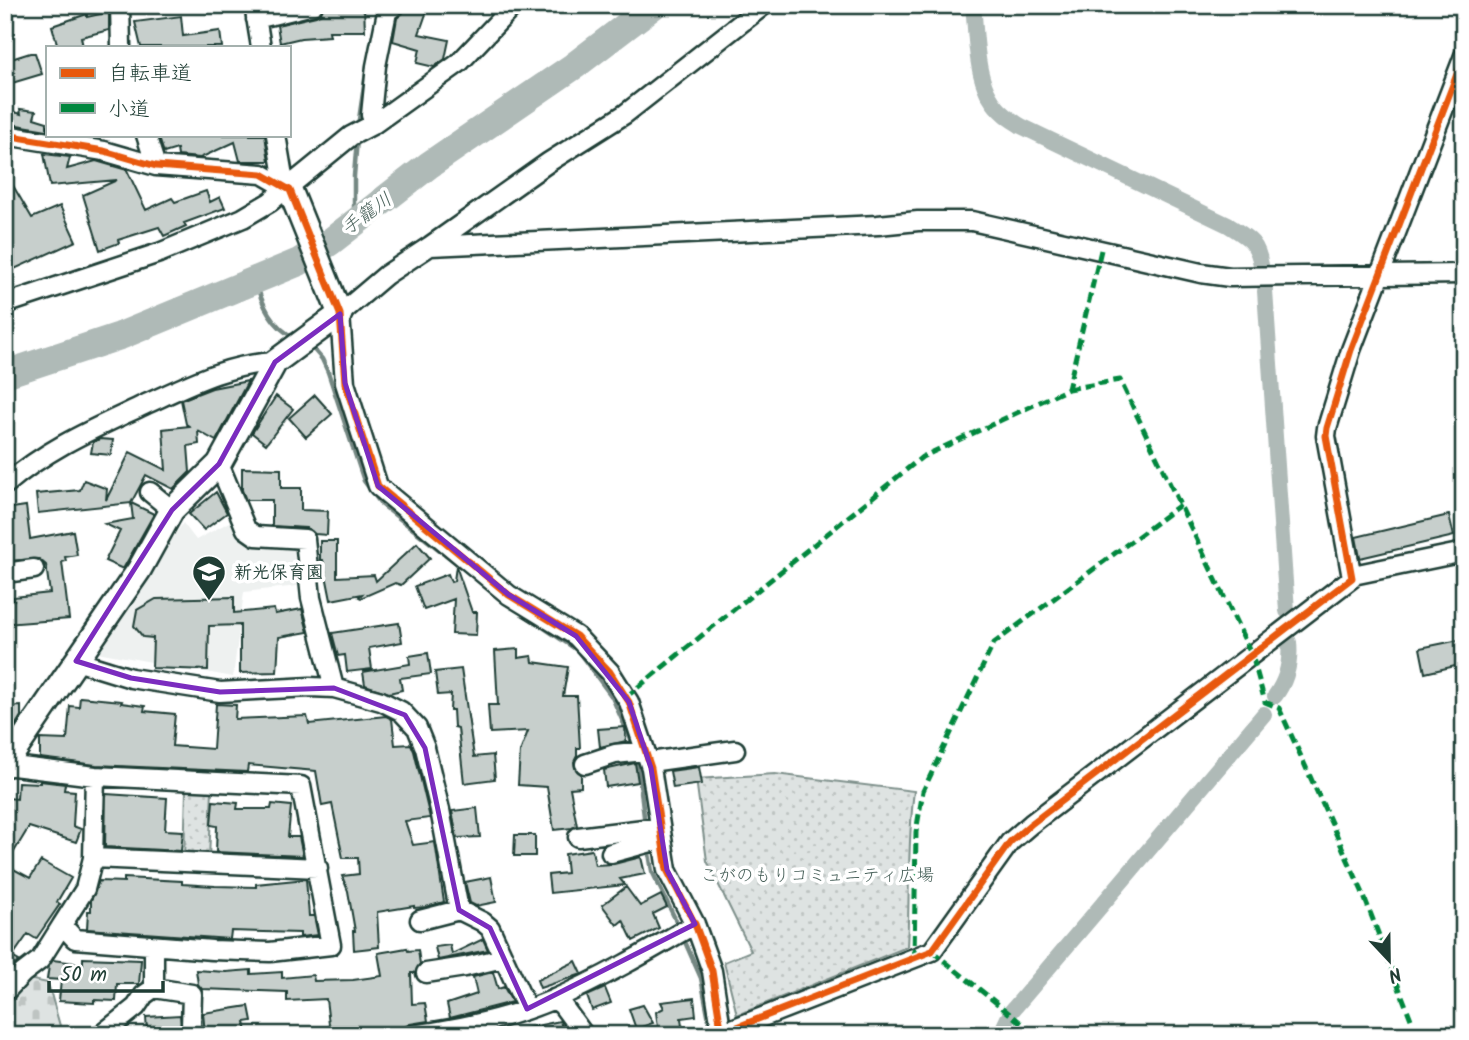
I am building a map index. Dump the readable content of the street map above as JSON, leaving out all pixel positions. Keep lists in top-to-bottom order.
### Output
{
  "water": ["手籠川"],
  "parks": ["こがのもりコミュニティ広場"],
  "places": {
    "school or university": ["新光保育園"]
  },
  "legend": ["自転車道", "小道"],
  "scale_bar": "50 m",
  "north": "bottom"
}
